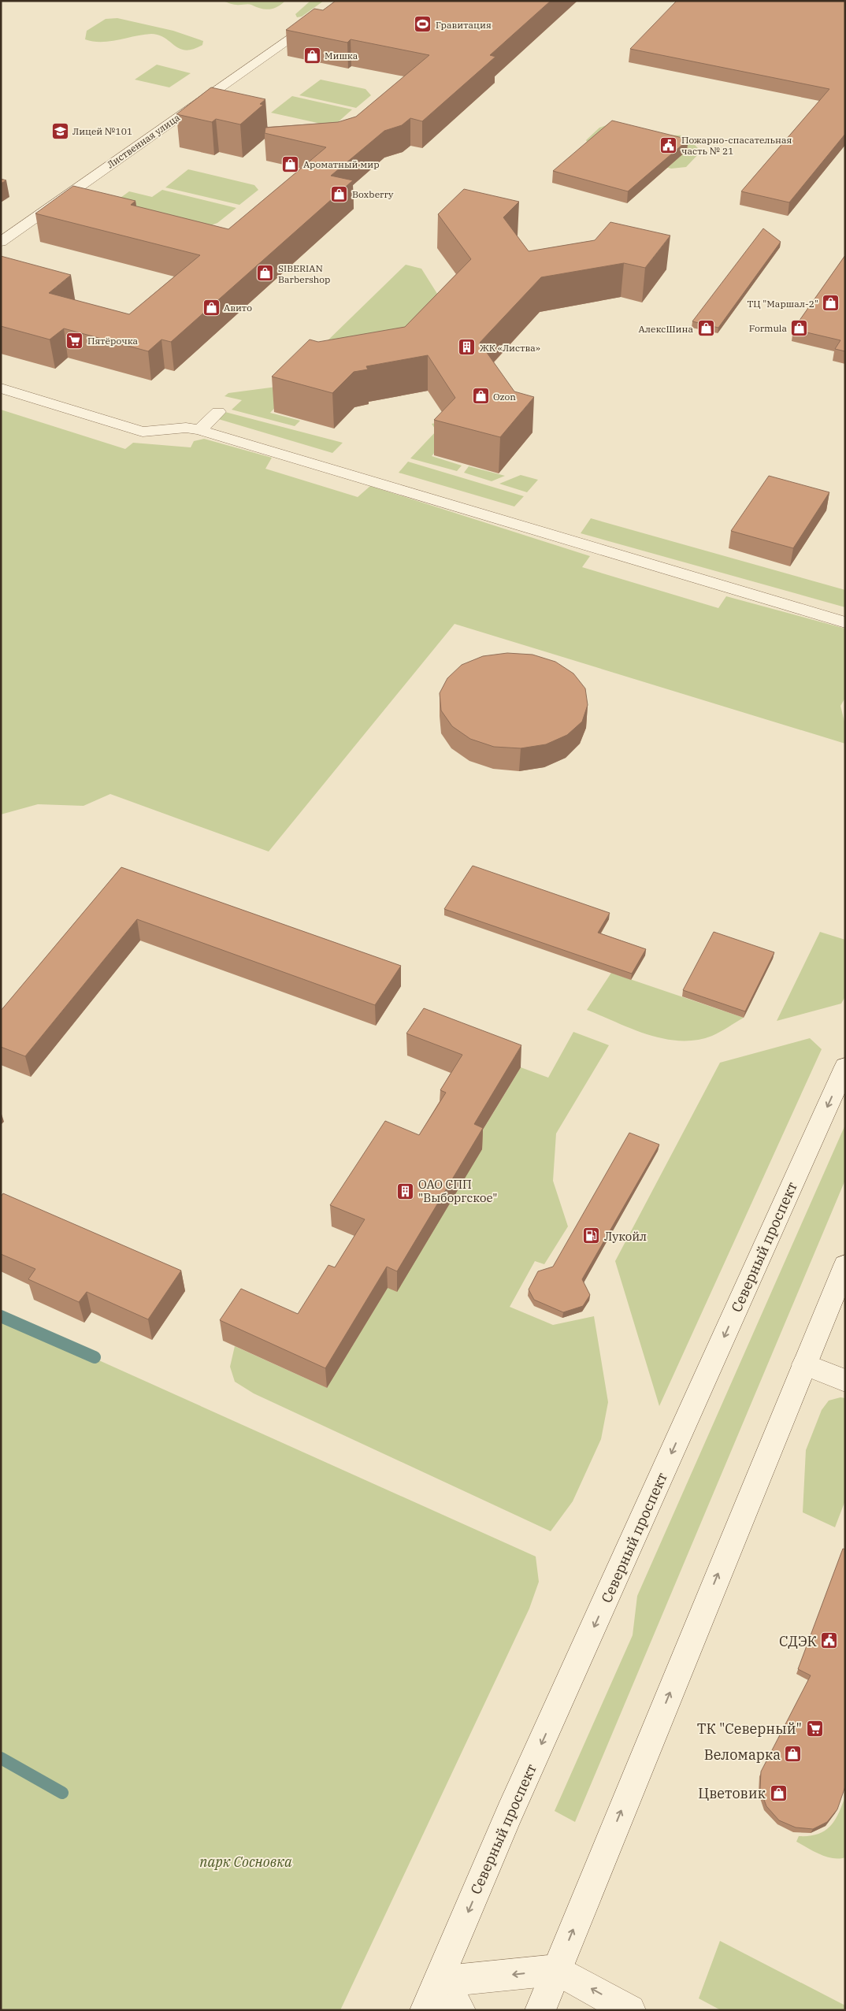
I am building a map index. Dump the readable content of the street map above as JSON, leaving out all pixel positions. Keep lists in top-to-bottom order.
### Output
{
  "streets": {
    "street": ["Лиственная улица", "Северный проспект"]
  },
  "parks": ["парк Сосновка"],
  "places": {
    "sports": ["Гравитация"],
    "shop": [
      "Мишка",
      "Ароматный мир",
      "Boxberry",
      "SIBERIAN Barbershop",
      "ТЦ \"Маршал-2\"",
      "Авито",
      "Formula",
      "АлексШина",
      "Ozon",
      "Веломарка",
      "Цветовик"
    ],
    "school or university": ["Лицей №101"],
    "public building": ["Пожарно-спасательная часть № 21", "СДЭК"],
    "supermarket": ["Пятёрочка", "ТК \"Северный\""],
    "building": ["ЖК «Листва»", "ОАО СПП \"Выборгское\""],
    "fuel station": ["Лукойл"]
  }
}
